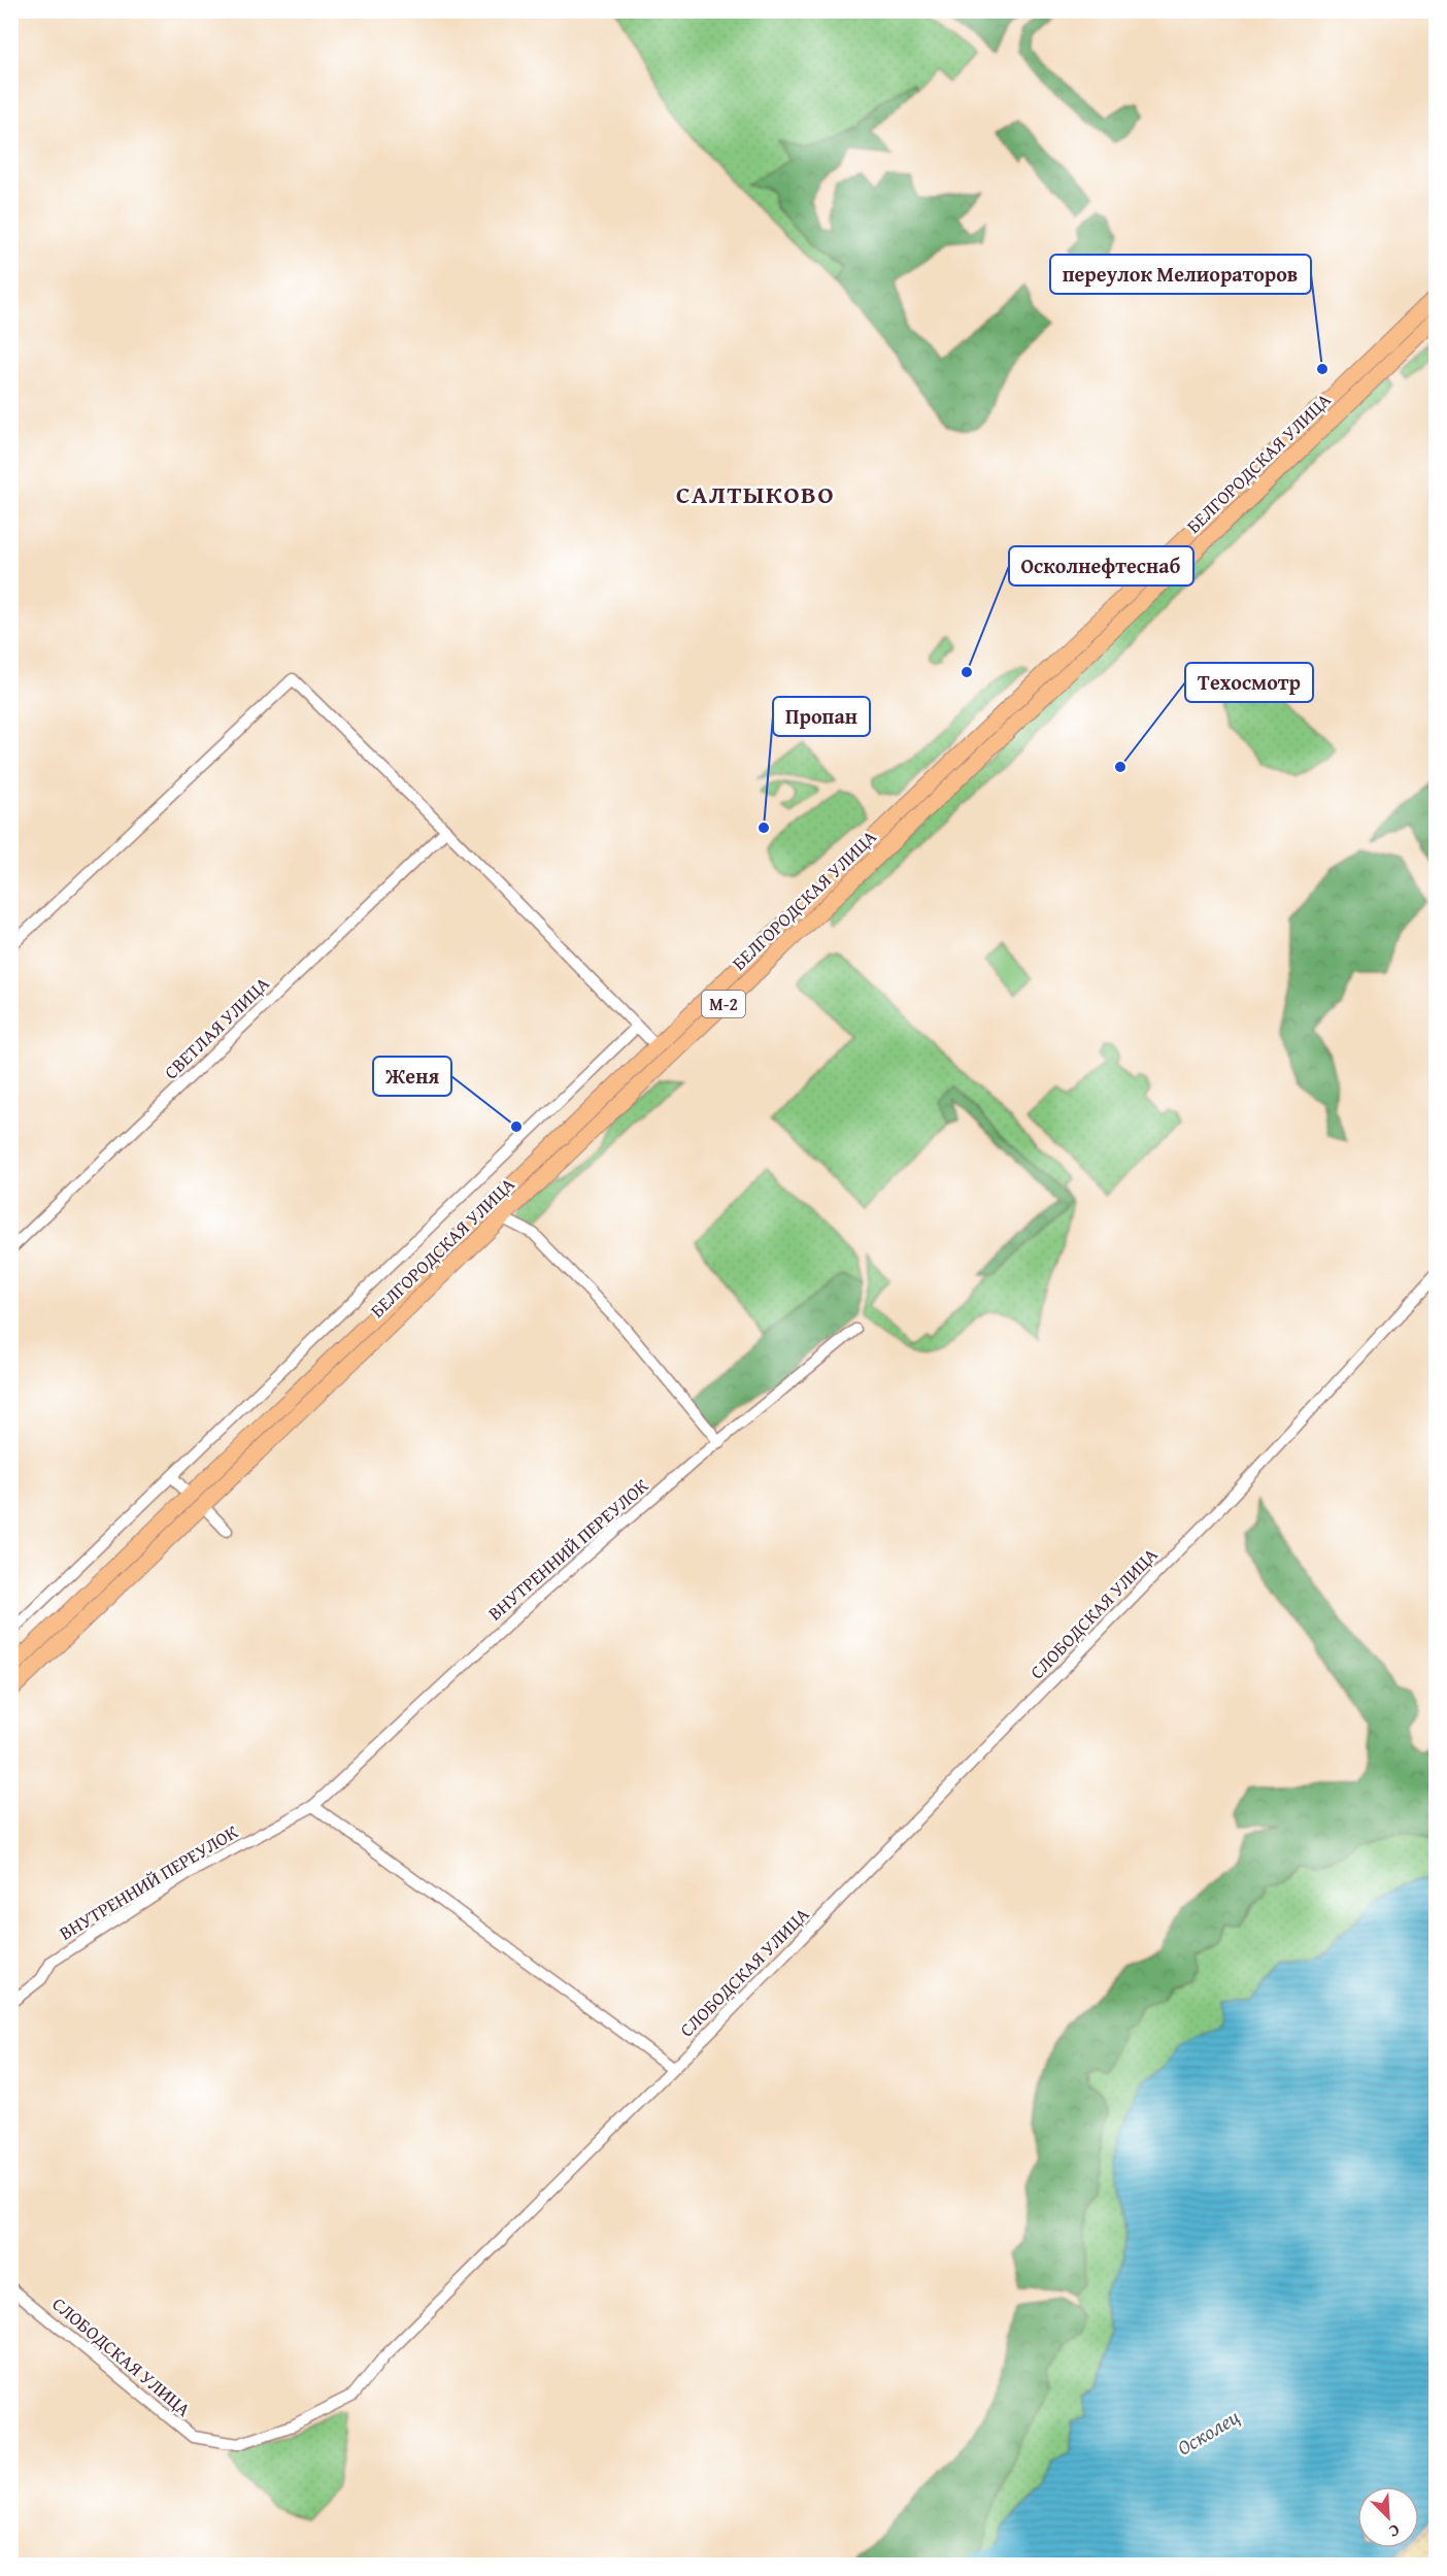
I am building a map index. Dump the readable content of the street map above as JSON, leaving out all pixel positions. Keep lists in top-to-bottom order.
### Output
{
  "streets": {
    "main road": ["БЕЛГОРОДСКАЯ УЛИЦА", "М-2"],
    "street": ["СВЕТЛАЯ УЛИЦА", "ВНУТРЕННИЙ ПЕРЕУЛОК", "СЛОБОДСКАЯ УЛИЦА"]
  },
  "districts": ["САЛТЫКОВО"],
  "water": ["Осколец"],
  "places": [
    "переулок Мелиораторов",
    "Осколнефтеснаб",
    "Техосмотр",
    "Пропан",
    "Женя"
  ],
  "north": "bottom right"
}
